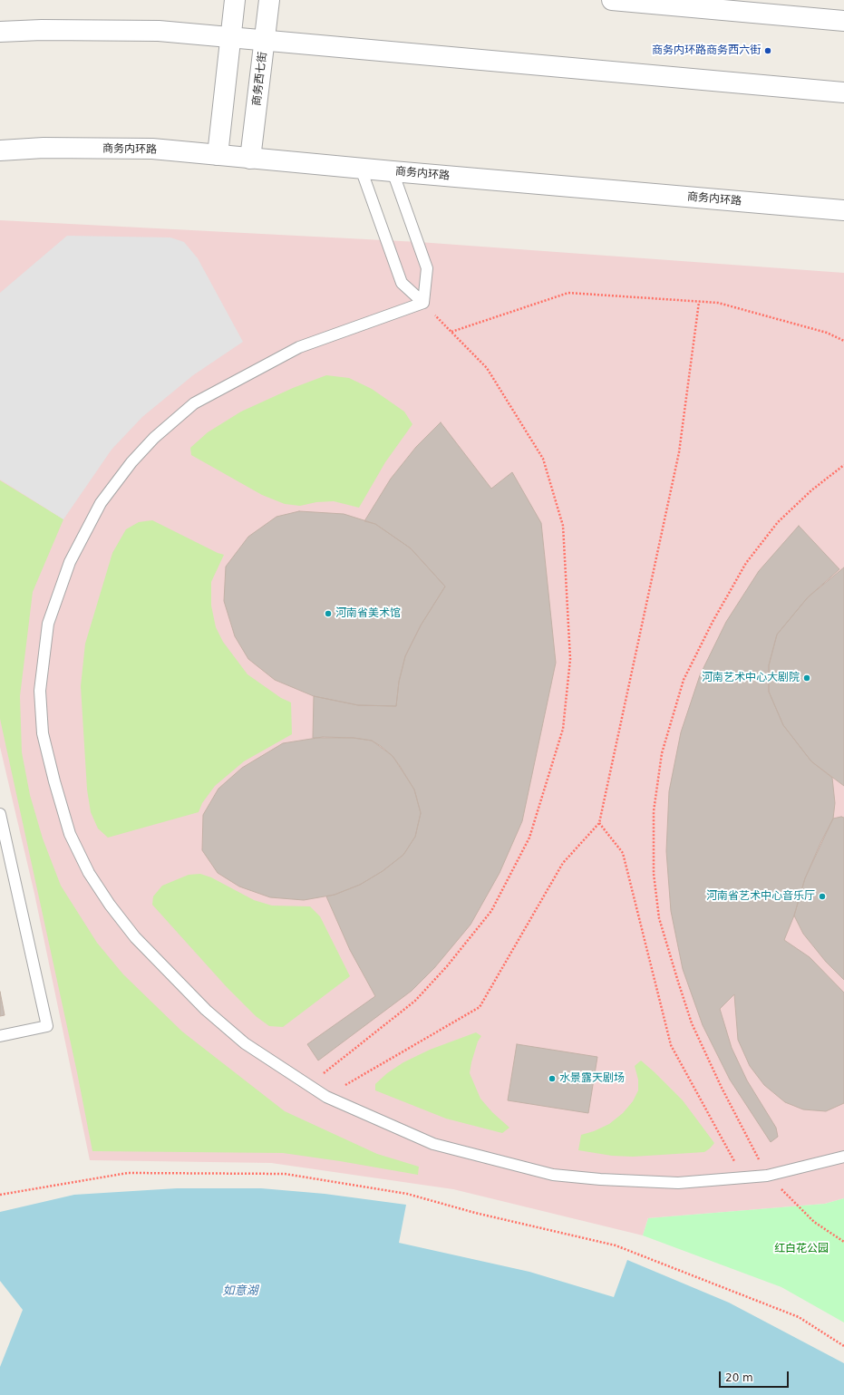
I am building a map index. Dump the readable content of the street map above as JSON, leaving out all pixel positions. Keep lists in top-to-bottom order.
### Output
{
  "streets": {
    "street": ["商务西七街", "商务内环路"]
  },
  "crossings": [
    ["商务西七街", "商务内环路"]
  ],
  "water": ["如意湖"],
  "parks": ["红白花公园"],
  "places": [
    "商务内环路商务西六街",
    "河南省美术馆",
    "河南艺术中心大剧院",
    "河南省艺术中心音乐厅",
    "水景露天剧场"
  ],
  "scale_bar": "20 m"
}
